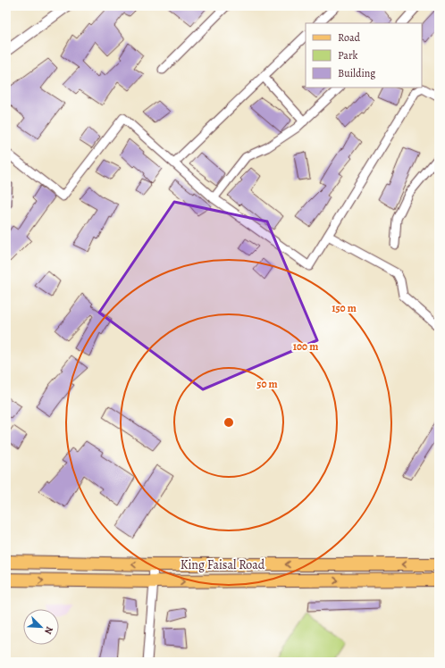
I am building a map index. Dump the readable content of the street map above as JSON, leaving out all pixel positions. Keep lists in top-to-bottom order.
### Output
{
  "streets": {
    "main road": ["King Faisal Road"]
  },
  "legend": ["Road", "Park", "Building"],
  "north": "bottom right",
  "rings": ["150 m", "100 m", "50 m"]
}
